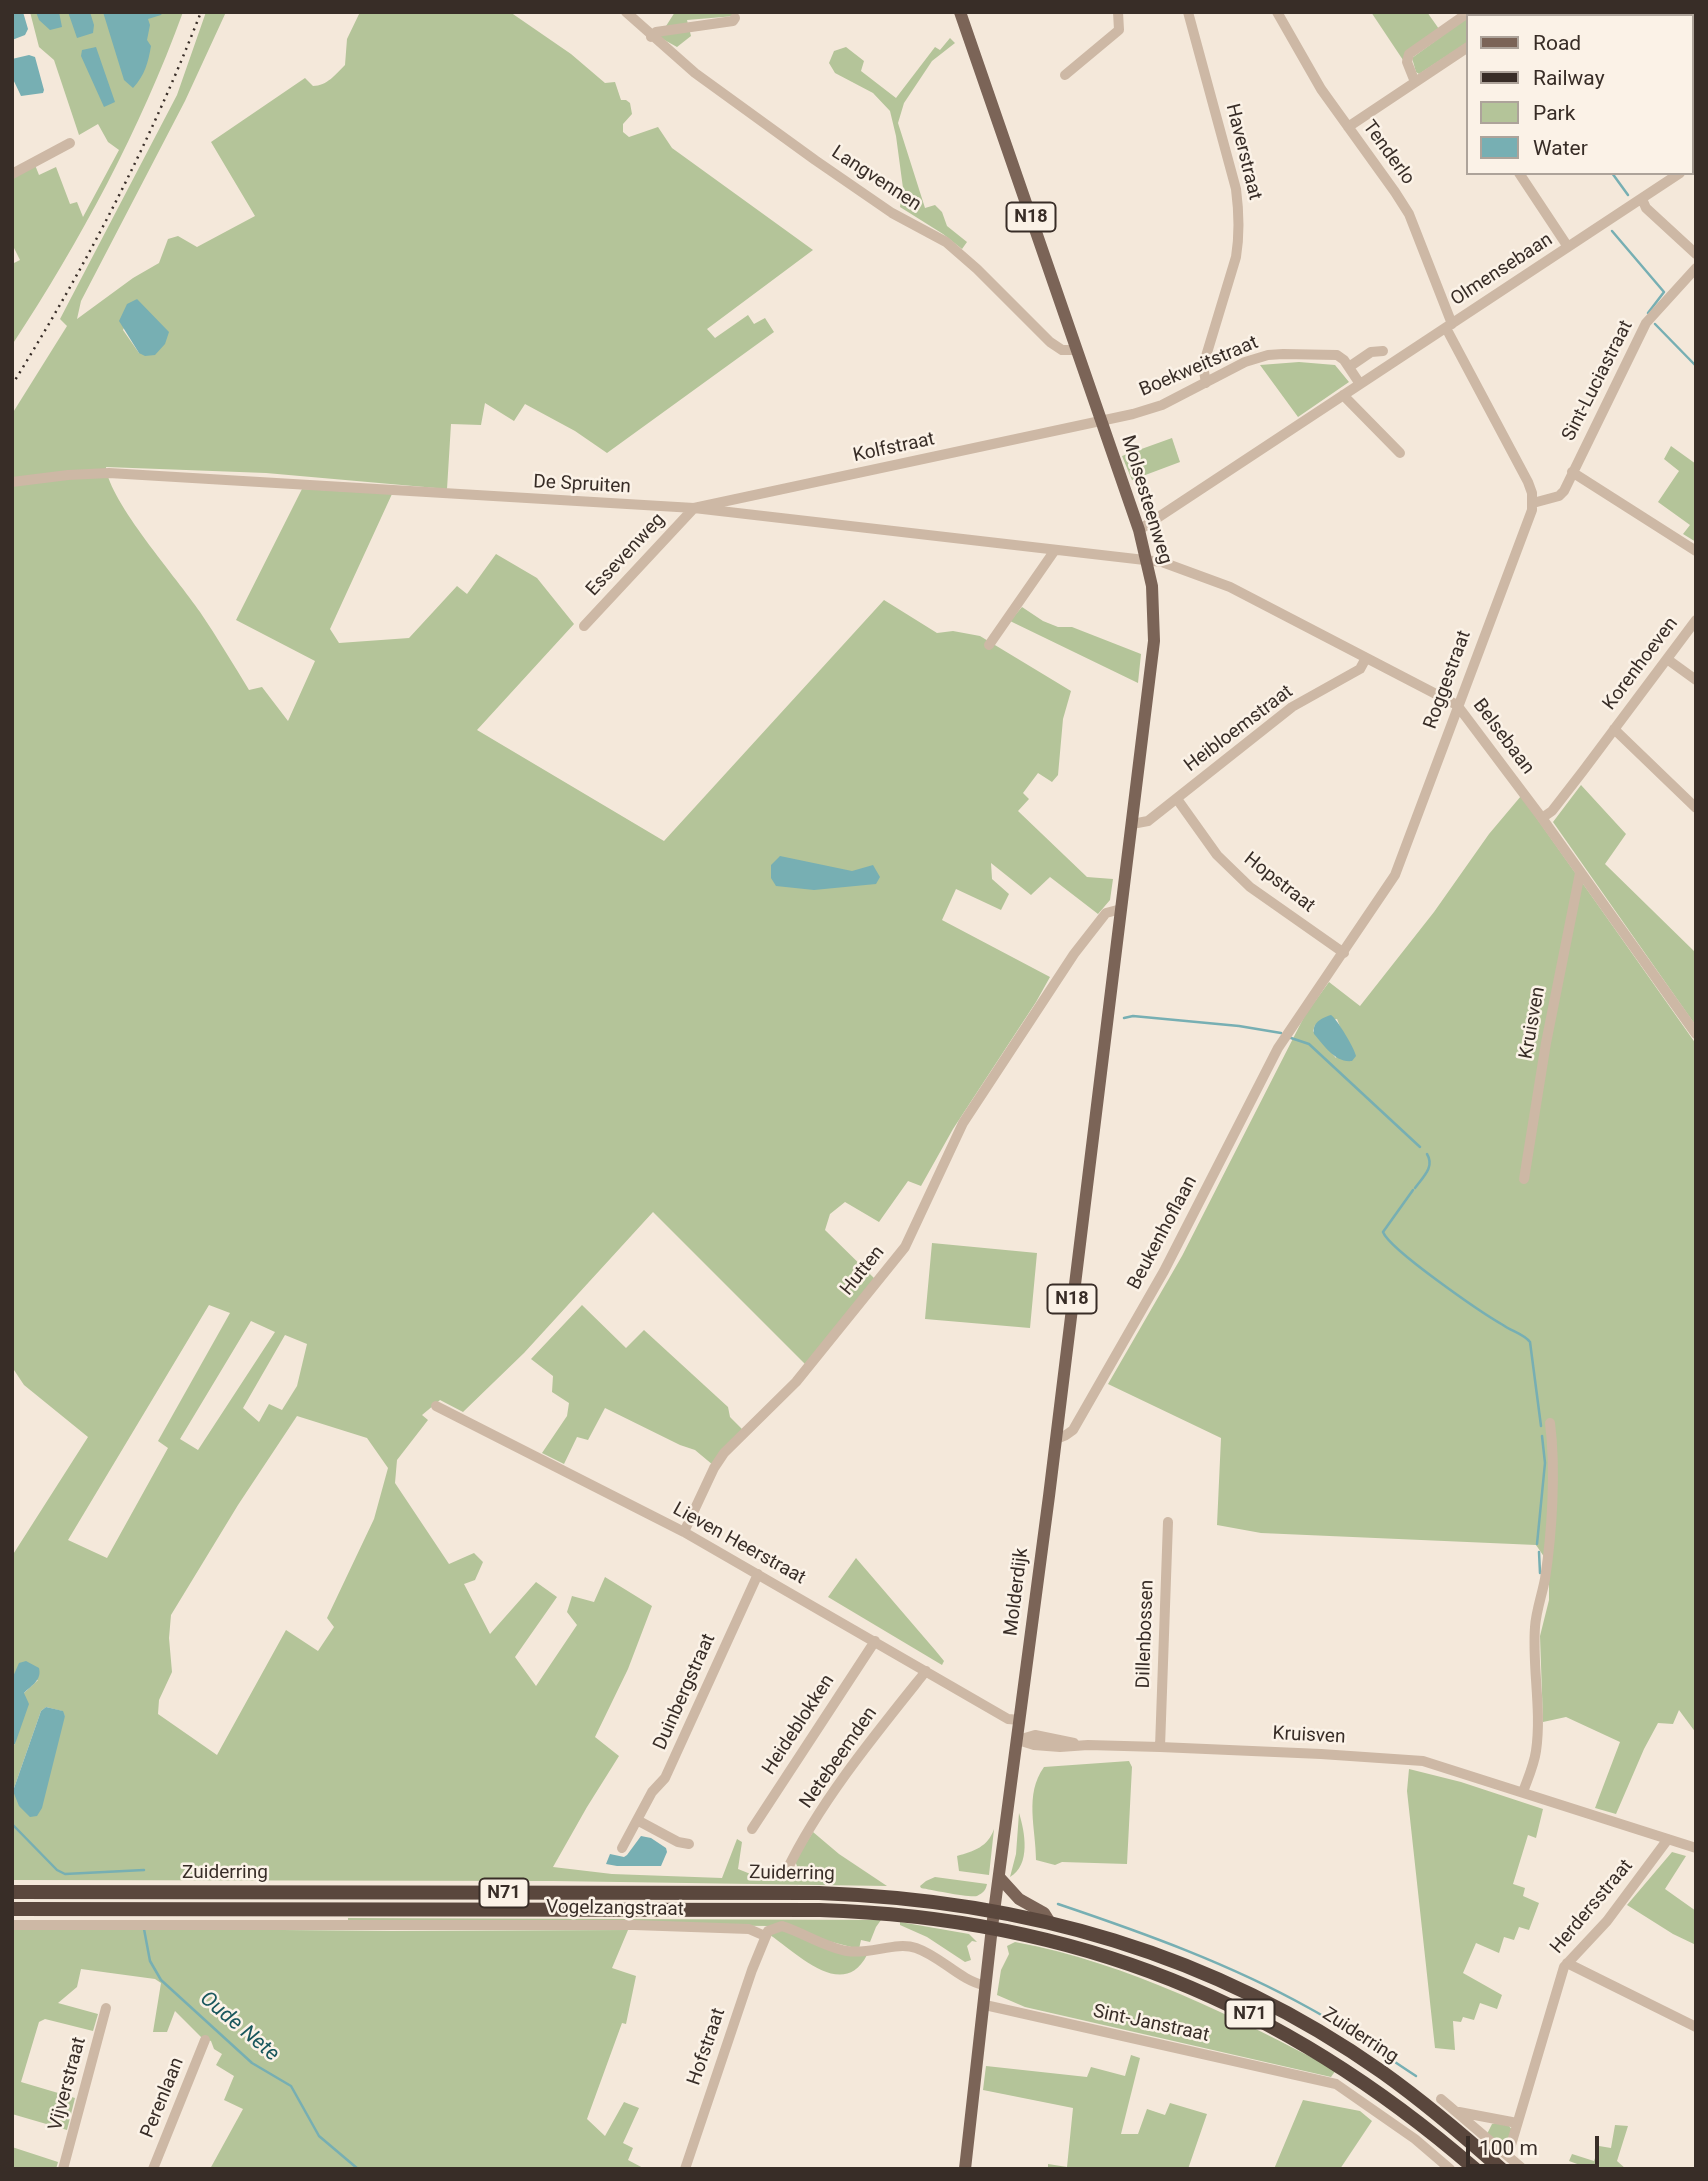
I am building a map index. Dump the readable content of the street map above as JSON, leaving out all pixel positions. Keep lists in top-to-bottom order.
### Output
{
  "streets": {
    "highway": ["Zuiderring", "N71"],
    "main road": ["N18", "Molsesteenweg", "Molderdijk"],
    "street": [
      "Haverstraat",
      "Tenderlo",
      "Langvennen",
      "Olmensebaan",
      "Boekweitstraat",
      "Sint-Luciastraat",
      "Kolfstraat",
      "De Spruiten",
      "Essevenweg",
      "Korenhoeven",
      "Roggestraat",
      "Heibloemstraat",
      "Belsebaan",
      "Hopstraat",
      "Kruisven",
      "Beukenhoflaan",
      "Hutten",
      "Lieven Heerstraat",
      "Dillenbossen",
      "Duinbergstraat",
      "Heideblokken",
      "Netebeemden",
      "Herdersstraat",
      "Vogelzangstraat",
      "Sint-Janstraat",
      "Hofstraat",
      "Vijverstraat",
      "Perenlaan"
    ]
  },
  "crossings": [
    ["Haverstraat", "Boekweitstraat"],
    ["Tenderlo", "Olmensebaan"],
    ["Langvennen", "Molsesteenweg"],
    ["Olmensebaan", "Molsesteenweg"],
    ["Boekweitstraat", "Kolfstraat"],
    ["Boekweitstraat", "Molsesteenweg"],
    ["Sint-Luciastraat", "Roggestraat"],
    ["Kolfstraat", "De Spruiten"],
    ["Kolfstraat", "Molsesteenweg"],
    ["Kolfstraat", "Essevenweg"],
    ["De Spruiten", "Molsesteenweg"],
    ["De Spruiten", "Essevenweg"],
    ["De Spruiten", "Belsebaan"],
    ["Molsesteenweg", "Heibloemstraat"],
    ["Molsesteenweg", "Belsebaan"],
    ["Molsesteenweg", "Hutten"],
    ["Molsesteenweg", "Molderdijk"],
    ["Korenhoeven", "Belsebaan"],
    ["Roggestraat", "Belsebaan"],
    ["Roggestraat", "Hopstraat"],
    ["Roggestraat", "Beukenhoflaan"],
    ["Heibloemstraat", "Belsebaan"],
    ["Heibloemstraat", "Hopstraat"],
    ["Belsebaan", "Kruisven"],
    ["Kruisven", "Molderdijk"],
    ["Kruisven", "Dillenbossen"],
    ["Kruisven", "Herdersstraat"],
    ["Beukenhoflaan", "Molderdijk"],
    ["Hutten", "Lieven Heerstraat"],
    ["Lieven Heerstraat", "Molderdijk"],
    ["Lieven Heerstraat", "Duinbergstraat"],
    ["Lieven Heerstraat", "Heideblokken"],
    ["Lieven Heerstraat", "Netebeemden"],
    ["Molderdijk", "Zuiderring"],
    ["Molderdijk", "Vogelzangstraat"],
    ["Molderdijk", "Sint-Janstraat"],
    ["Zuiderring", "Herdersstraat"],
    ["Vogelzangstraat", "Hofstraat"]
  ],
  "water": ["Oude Nete"],
  "legend": [
    "Road",
    "Railway",
    "Park",
    "Water"
  ],
  "scale_bar": "100 m"
}
